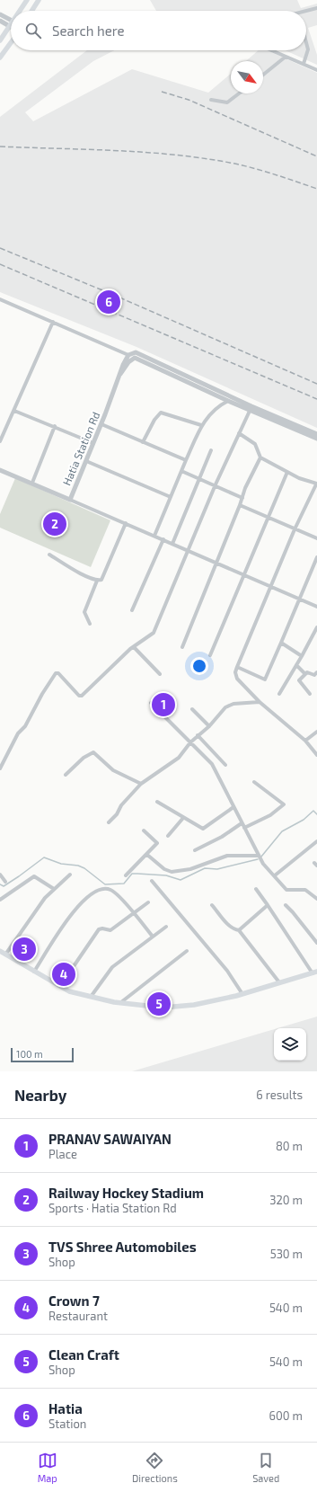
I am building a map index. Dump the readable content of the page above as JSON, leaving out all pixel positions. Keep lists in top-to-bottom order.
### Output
{
  "streets": {
    "street": ["Hatia Station Rd"]
  },
  "scale_bar": "100 m",
  "north": "bottom right",
  "page": {
    "search": "Search here",
    "pins": [
      "6",
      "2",
      "1",
      "3",
      "4",
      "5"
    ],
    "scale": "100 m",
    "heading": ["Nearby", "6 results"],
    "list": [
      {
        "mark": "1",
        "name": "PRANAV SAWAIYAN",
        "note": "Place",
        "value": "80 m"
      },
      {
        "mark": "2",
        "name": "Railway Hockey Stadium",
        "note": "Sports · Hatia Station Rd",
        "value": "320 m"
      },
      {
        "mark": "3",
        "name": "TVS Shree Automobiles",
        "note": "Shop",
        "value": "530 m"
      },
      {
        "mark": "4",
        "name": "Crown 7",
        "note": "Restaurant",
        "value": "540 m"
      },
      {
        "mark": "5",
        "name": "Clean Craft",
        "note": "Shop",
        "value": "540 m"
      },
      {
        "mark": "6",
        "name": "Hatia",
        "note": "Station",
        "value": "600 m"
      }
    ],
    "nav": ["Map", "Directions", "Saved"]
  }
}
